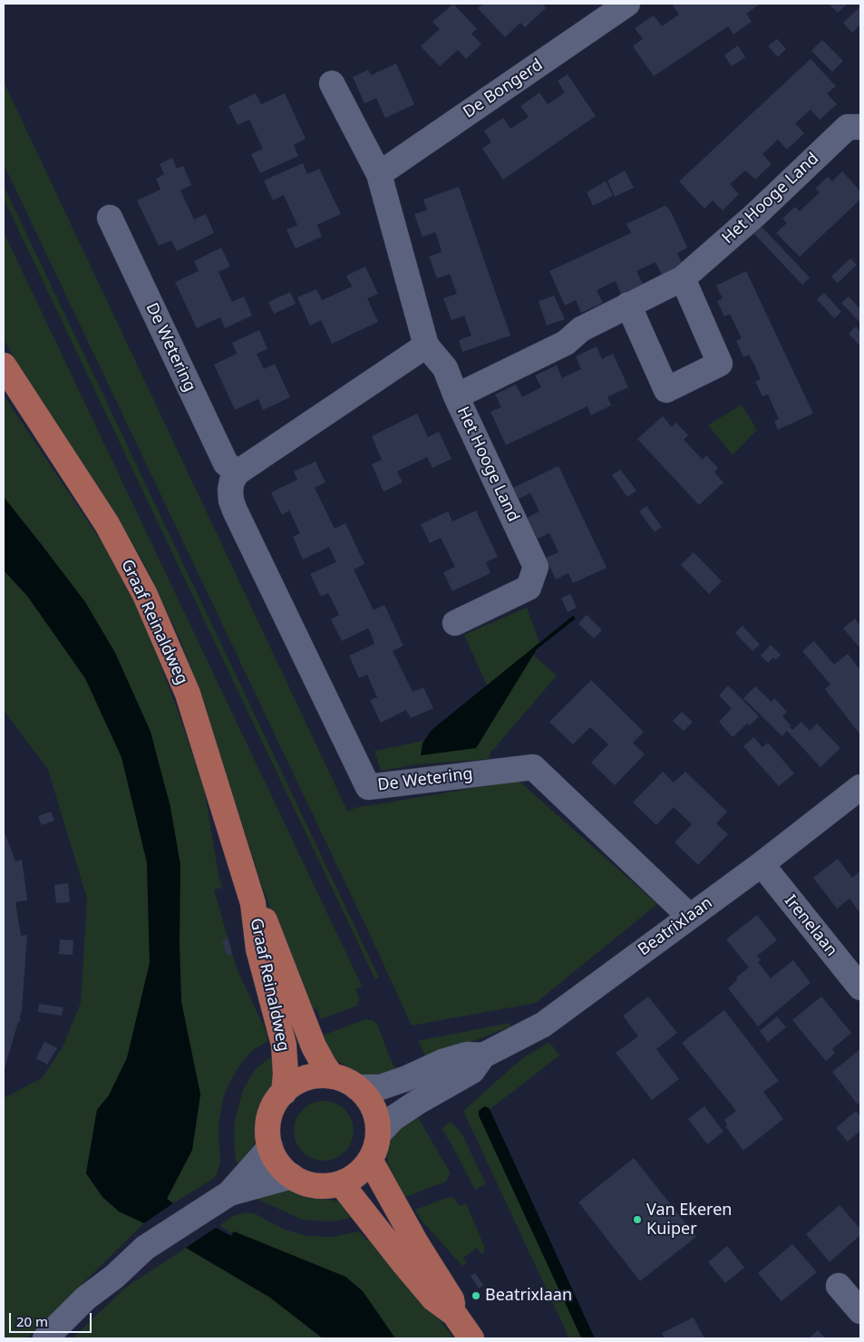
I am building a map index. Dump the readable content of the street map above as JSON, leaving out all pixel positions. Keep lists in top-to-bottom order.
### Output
{
  "streets": {
    "main road": ["Graaf Reinaldweg"],
    "street": [
      "De Bongerd",
      "Het Hooge Land",
      "De Wetering",
      "Irenelaan",
      "Beatrixlaan"
    ]
  },
  "crossings": [
    ["De Wetering", "Beatrixlaan"],
    ["Graaf Reinaldweg", "Beatrixlaan"],
    ["Irenelaan", "Beatrixlaan"]
  ],
  "places": ["Van Ekeren Kuiper", "Beatrixlaan"],
  "scale_bar": "20 m"
}
